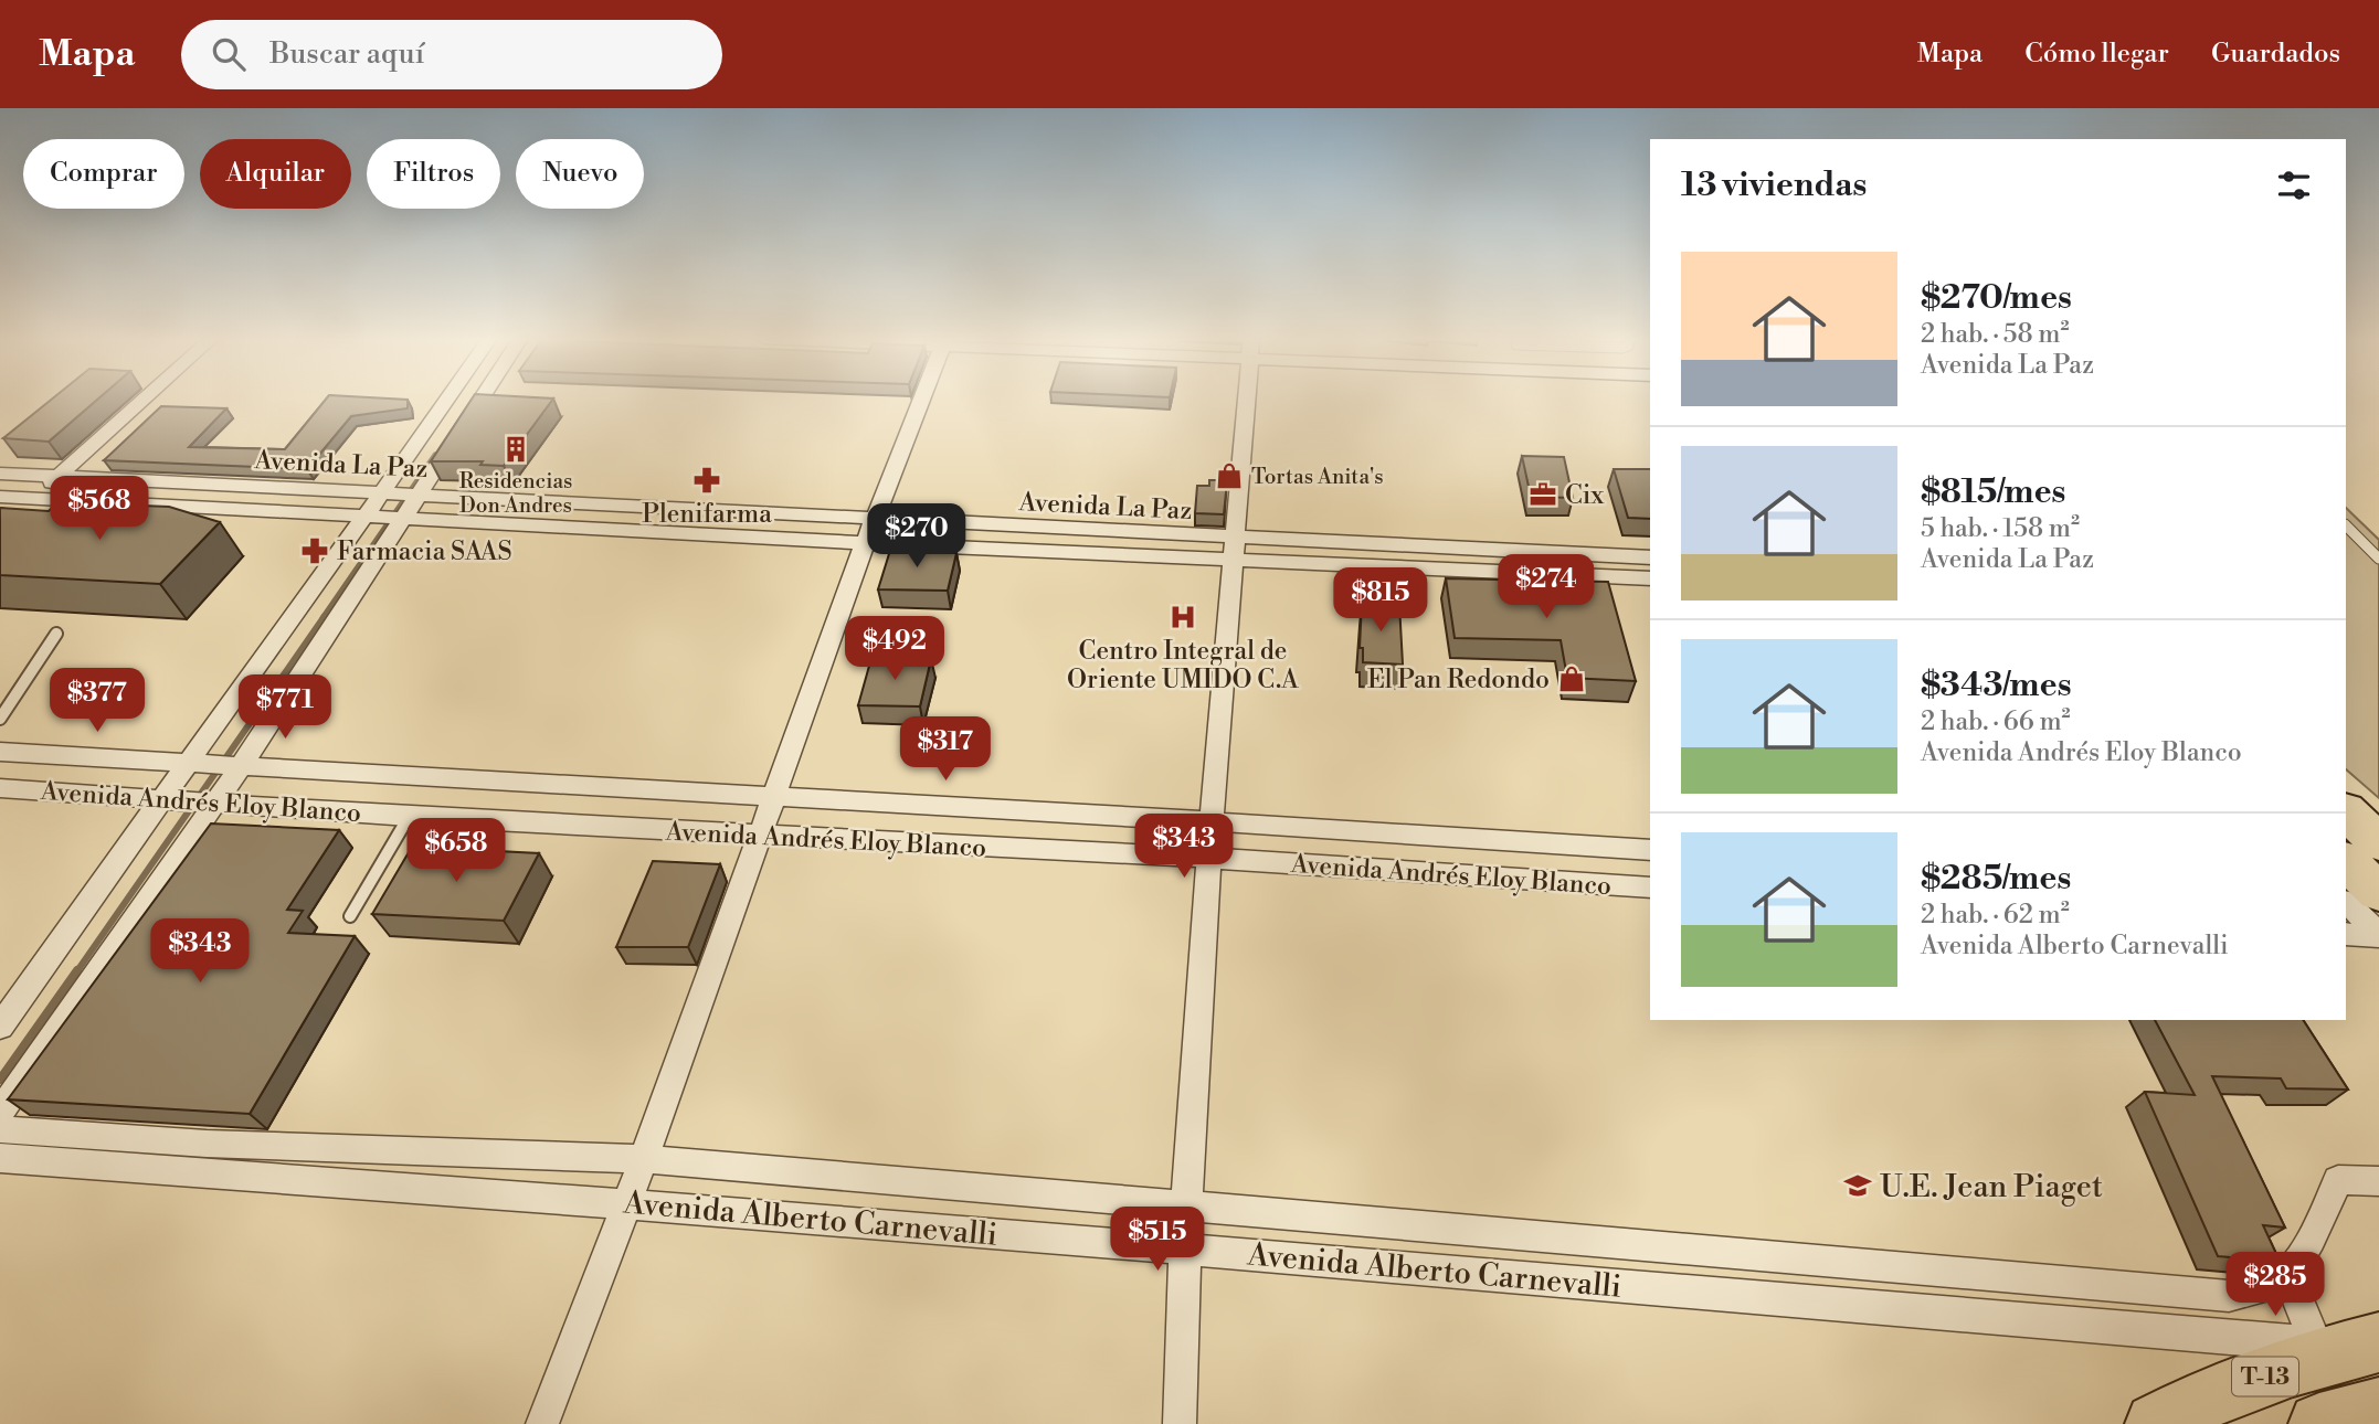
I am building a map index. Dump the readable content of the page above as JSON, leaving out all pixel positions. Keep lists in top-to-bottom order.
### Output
{
  "streets": {
    "highway": ["T-13"],
    "street": ["Avenida La Paz", "Avenida Andrés Eloy Blanco", "Avenida Alberto Carnevalli"]
  },
  "places": {
    "building": ["Residencias Don Andres"],
    "shop": ["Tortas Anita's", "El Pan Redondo"],
    "pharmacy": ["Plenifarma", "Farmacia SAAS"],
    "office": ["Cix"],
    "hospital": ["Centro Integral de Oriente UMIDO C.A"],
    "school or university": ["U.E. Jean Piaget"]
  },
  "page": {
    "header": "Mapa",
    "search": "Buscar aquí",
    "nav": ["Mapa", "Cómo llegar", "Guardados"],
    "chip": [
      "Comprar",
      "Alquilar",
      "Filtros",
      "Nuevo"
    ],
    "heading": "13 viviendas",
    "list": [
      {
        "name": "$270/mes",
        "note": "2 hab. · 58 m² · Avenida La Paz"
      },
      {
        "name": "$815/mes",
        "note": "5 hab. · 158 m² · Avenida La Paz"
      },
      {
        "name": "$343/mes",
        "note": "2 hab. · 66 m² · Avenida Andrés Eloy Blanco"
      },
      {
        "name": "$285/mes",
        "note": "2 hab. · 62 m² · Avenida Alberto Carnevalli"
      }
    ],
    "price": [
      "$568",
      "$270",
      "$274",
      "$815",
      "$492",
      "$377",
      "$771",
      "$317",
      "$343",
      "$658",
      "$343",
      "$515",
      "$285"
    ]
  }
}
